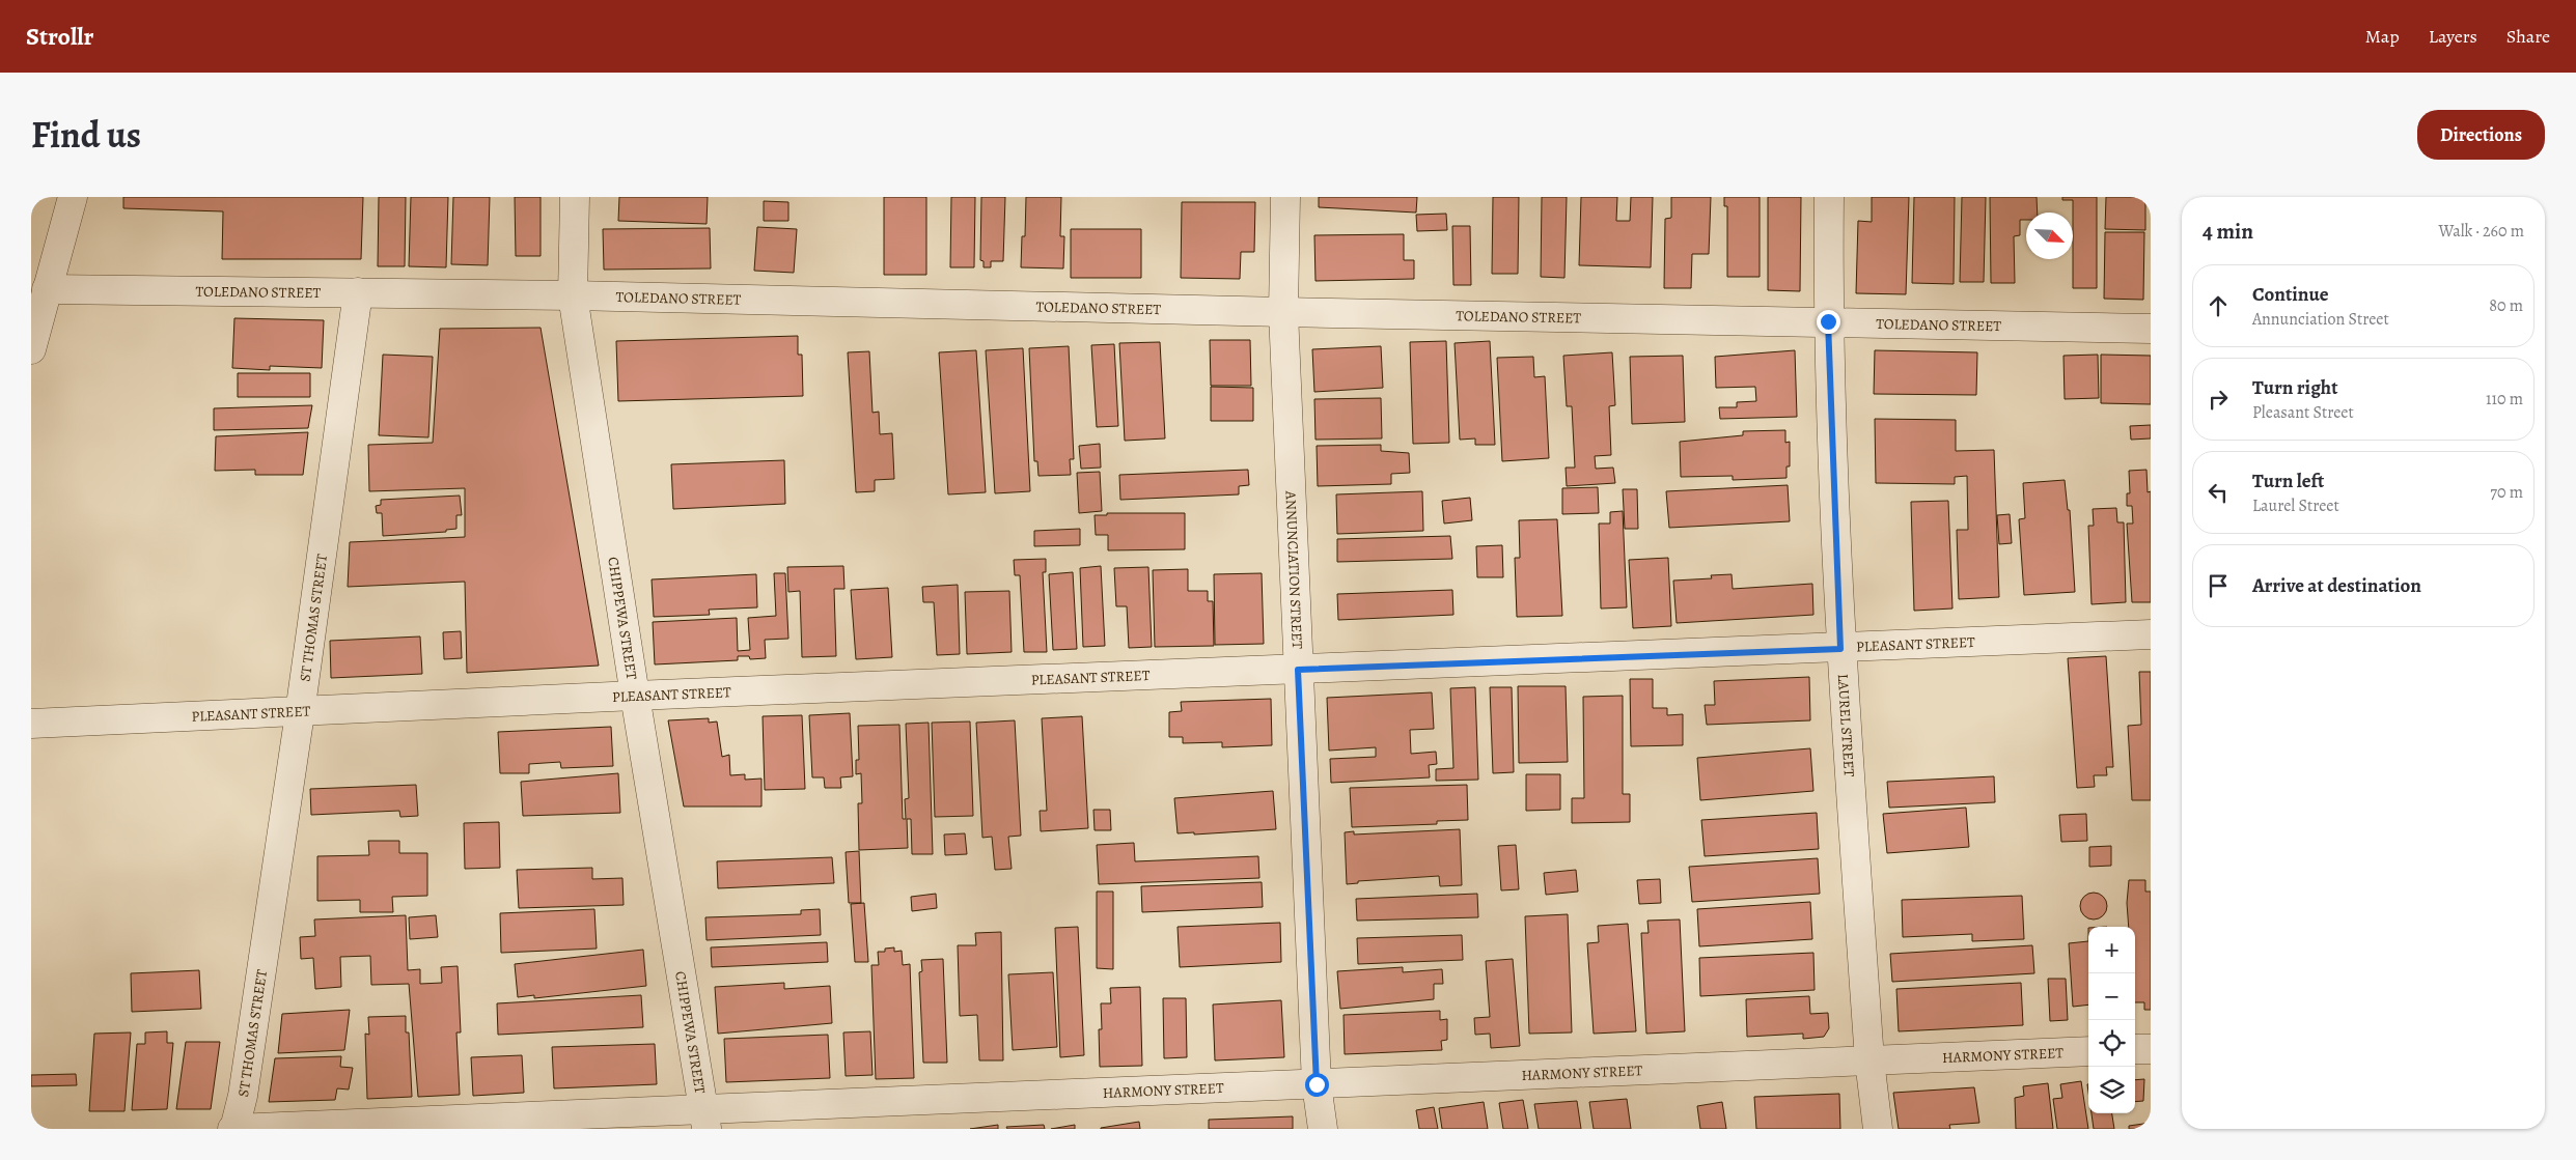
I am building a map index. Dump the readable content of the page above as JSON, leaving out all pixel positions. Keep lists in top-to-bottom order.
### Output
{
  "streets": {
    "street": [
      "TOLEDANO STREET",
      "ANNUNCIATION STREET",
      "CHIPPEWA STREET",
      "ST THOMAS STREET",
      "PLEASANT STREET",
      "LAUREL STREET",
      "HARMONY STREET"
    ]
  },
  "crossings": [
    ["TOLEDANO STREET", "ANNUNCIATION STREET"],
    ["TOLEDANO STREET", "CHIPPEWA STREET"],
    ["TOLEDANO STREET", "ST THOMAS STREET"],
    ["TOLEDANO STREET", "LAUREL STREET"],
    ["ANNUNCIATION STREET", "PLEASANT STREET"],
    ["ANNUNCIATION STREET", "HARMONY STREET"],
    ["CHIPPEWA STREET", "PLEASANT STREET"],
    ["CHIPPEWA STREET", "HARMONY STREET"],
    ["ST THOMAS STREET", "PLEASANT STREET"],
    ["ST THOMAS STREET", "HARMONY STREET"],
    ["PLEASANT STREET", "LAUREL STREET"],
    ["LAUREL STREET", "HARMONY STREET"]
  ],
  "north": "bottom right",
  "page": {
    "header": "Strollr",
    "nav": ["Map", "Layers", "Share"],
    "title": "Find us",
    "buttons": "Directions",
    "heading": ["4 min", "Walk · 260 m"],
    "list": [
      ["Continue", "Annunciation Street", "80 m"],
      ["Turn right", "Pleasant Street", "110 m"],
      ["Turn left", "Laurel Street", "70 m"],
      "Arrive at destination"
    ],
    "map_buttons": ["+", "−"]
  }
}
